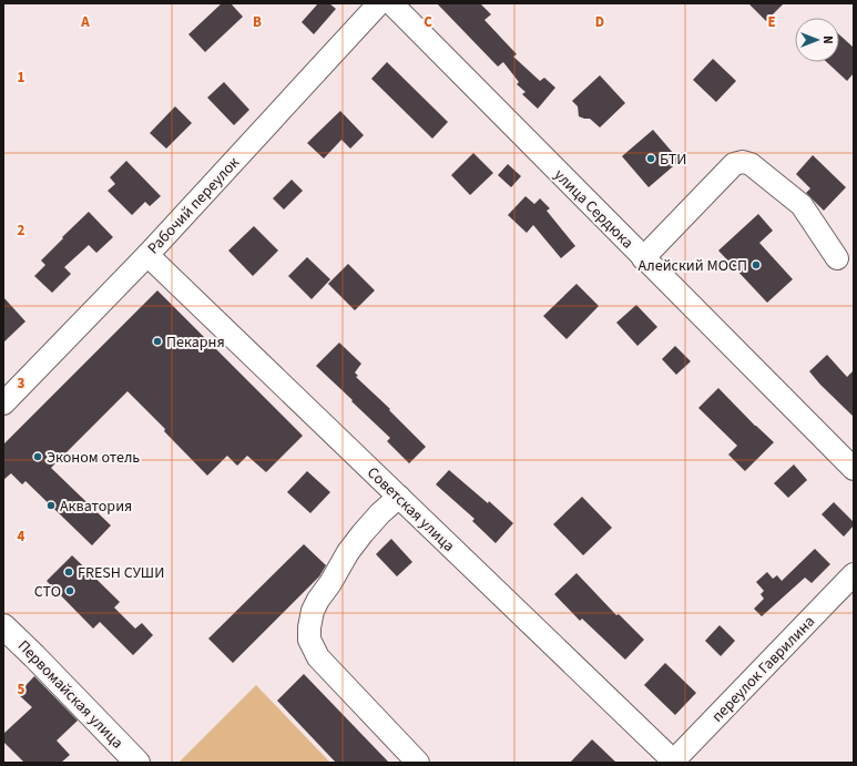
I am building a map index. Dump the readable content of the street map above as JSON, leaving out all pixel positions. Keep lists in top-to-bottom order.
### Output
{
  "streets": {
    "main road": ["Первомайская улица"],
    "street": [
      "Рабочий переулок",
      "улица Сердюка",
      "Советская улица",
      "переулок Гаврилина"
    ]
  },
  "crossings": [
    ["Рабочий переулок", "Советская улица"],
    ["Советская улица", "переулок Гаврилина"]
  ],
  "places": [
    "БТИ",
    "Алейский МОСП",
    "Пекарня",
    "Эконом отель",
    "Акватория",
    "FRESH СУШИ",
    "СТО"
  ],
  "north": "right",
  "grid": {
    "columns": [
      "A",
      "B",
      "C",
      "D",
      "E"
    ],
    "rows": [
      "1",
      "2",
      "3",
      "4",
      "5"
    ]
  }
}
